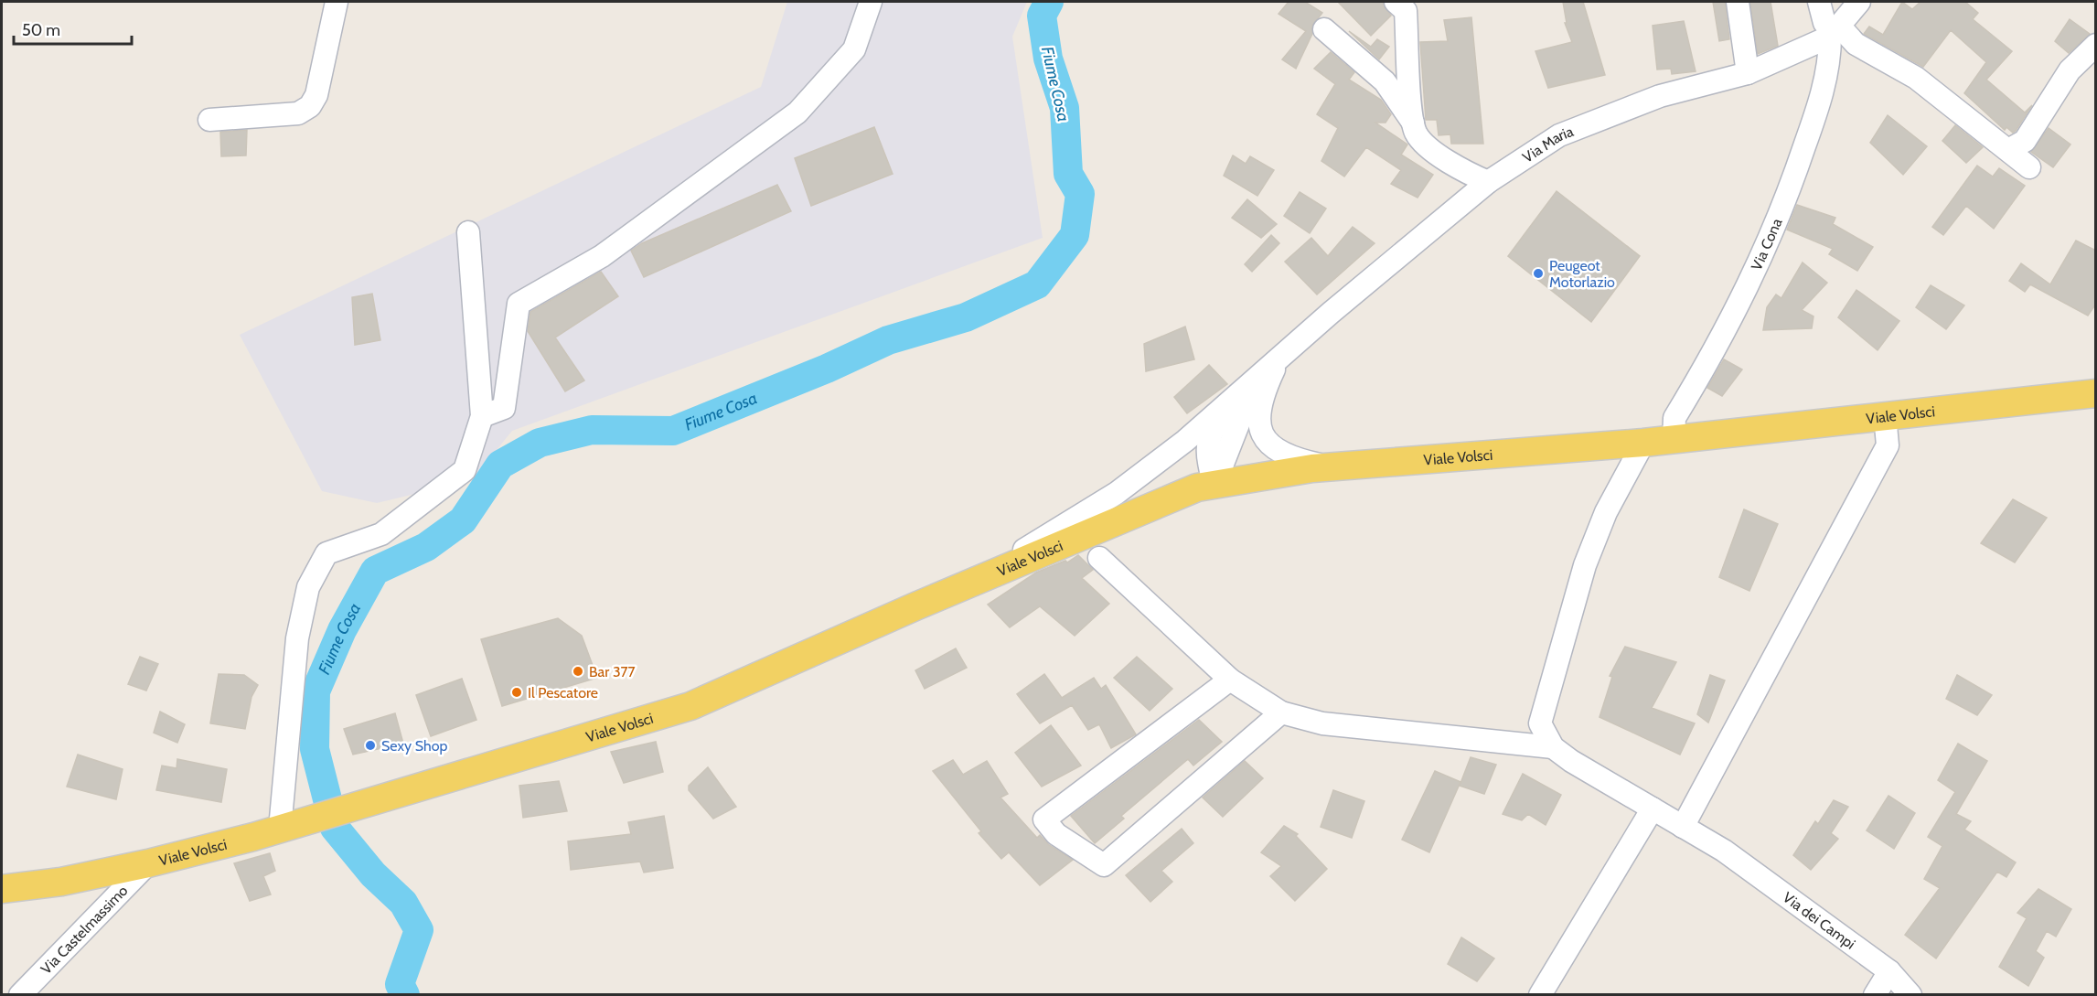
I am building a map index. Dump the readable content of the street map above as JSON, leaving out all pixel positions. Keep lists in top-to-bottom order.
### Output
{
  "streets": {
    "main road": ["Viale Volsci"],
    "street": [
      "Via Maria",
      "Via Cona",
      "Via dei Campi",
      "Via Castelmassimo"
    ]
  },
  "crossings": [
    ["Via Maria", "Via Cona"],
    ["Via Cona", "Viale Volsci"],
    ["Viale Volsci", "Via Castelmassimo"]
  ],
  "water": ["Fiume Cosa"],
  "places": [
    "Peugeot Motorlazio",
    "Bar 377",
    "Il Pescatore",
    "Sexy Shop"
  ],
  "scale_bar": "50 m"
}
